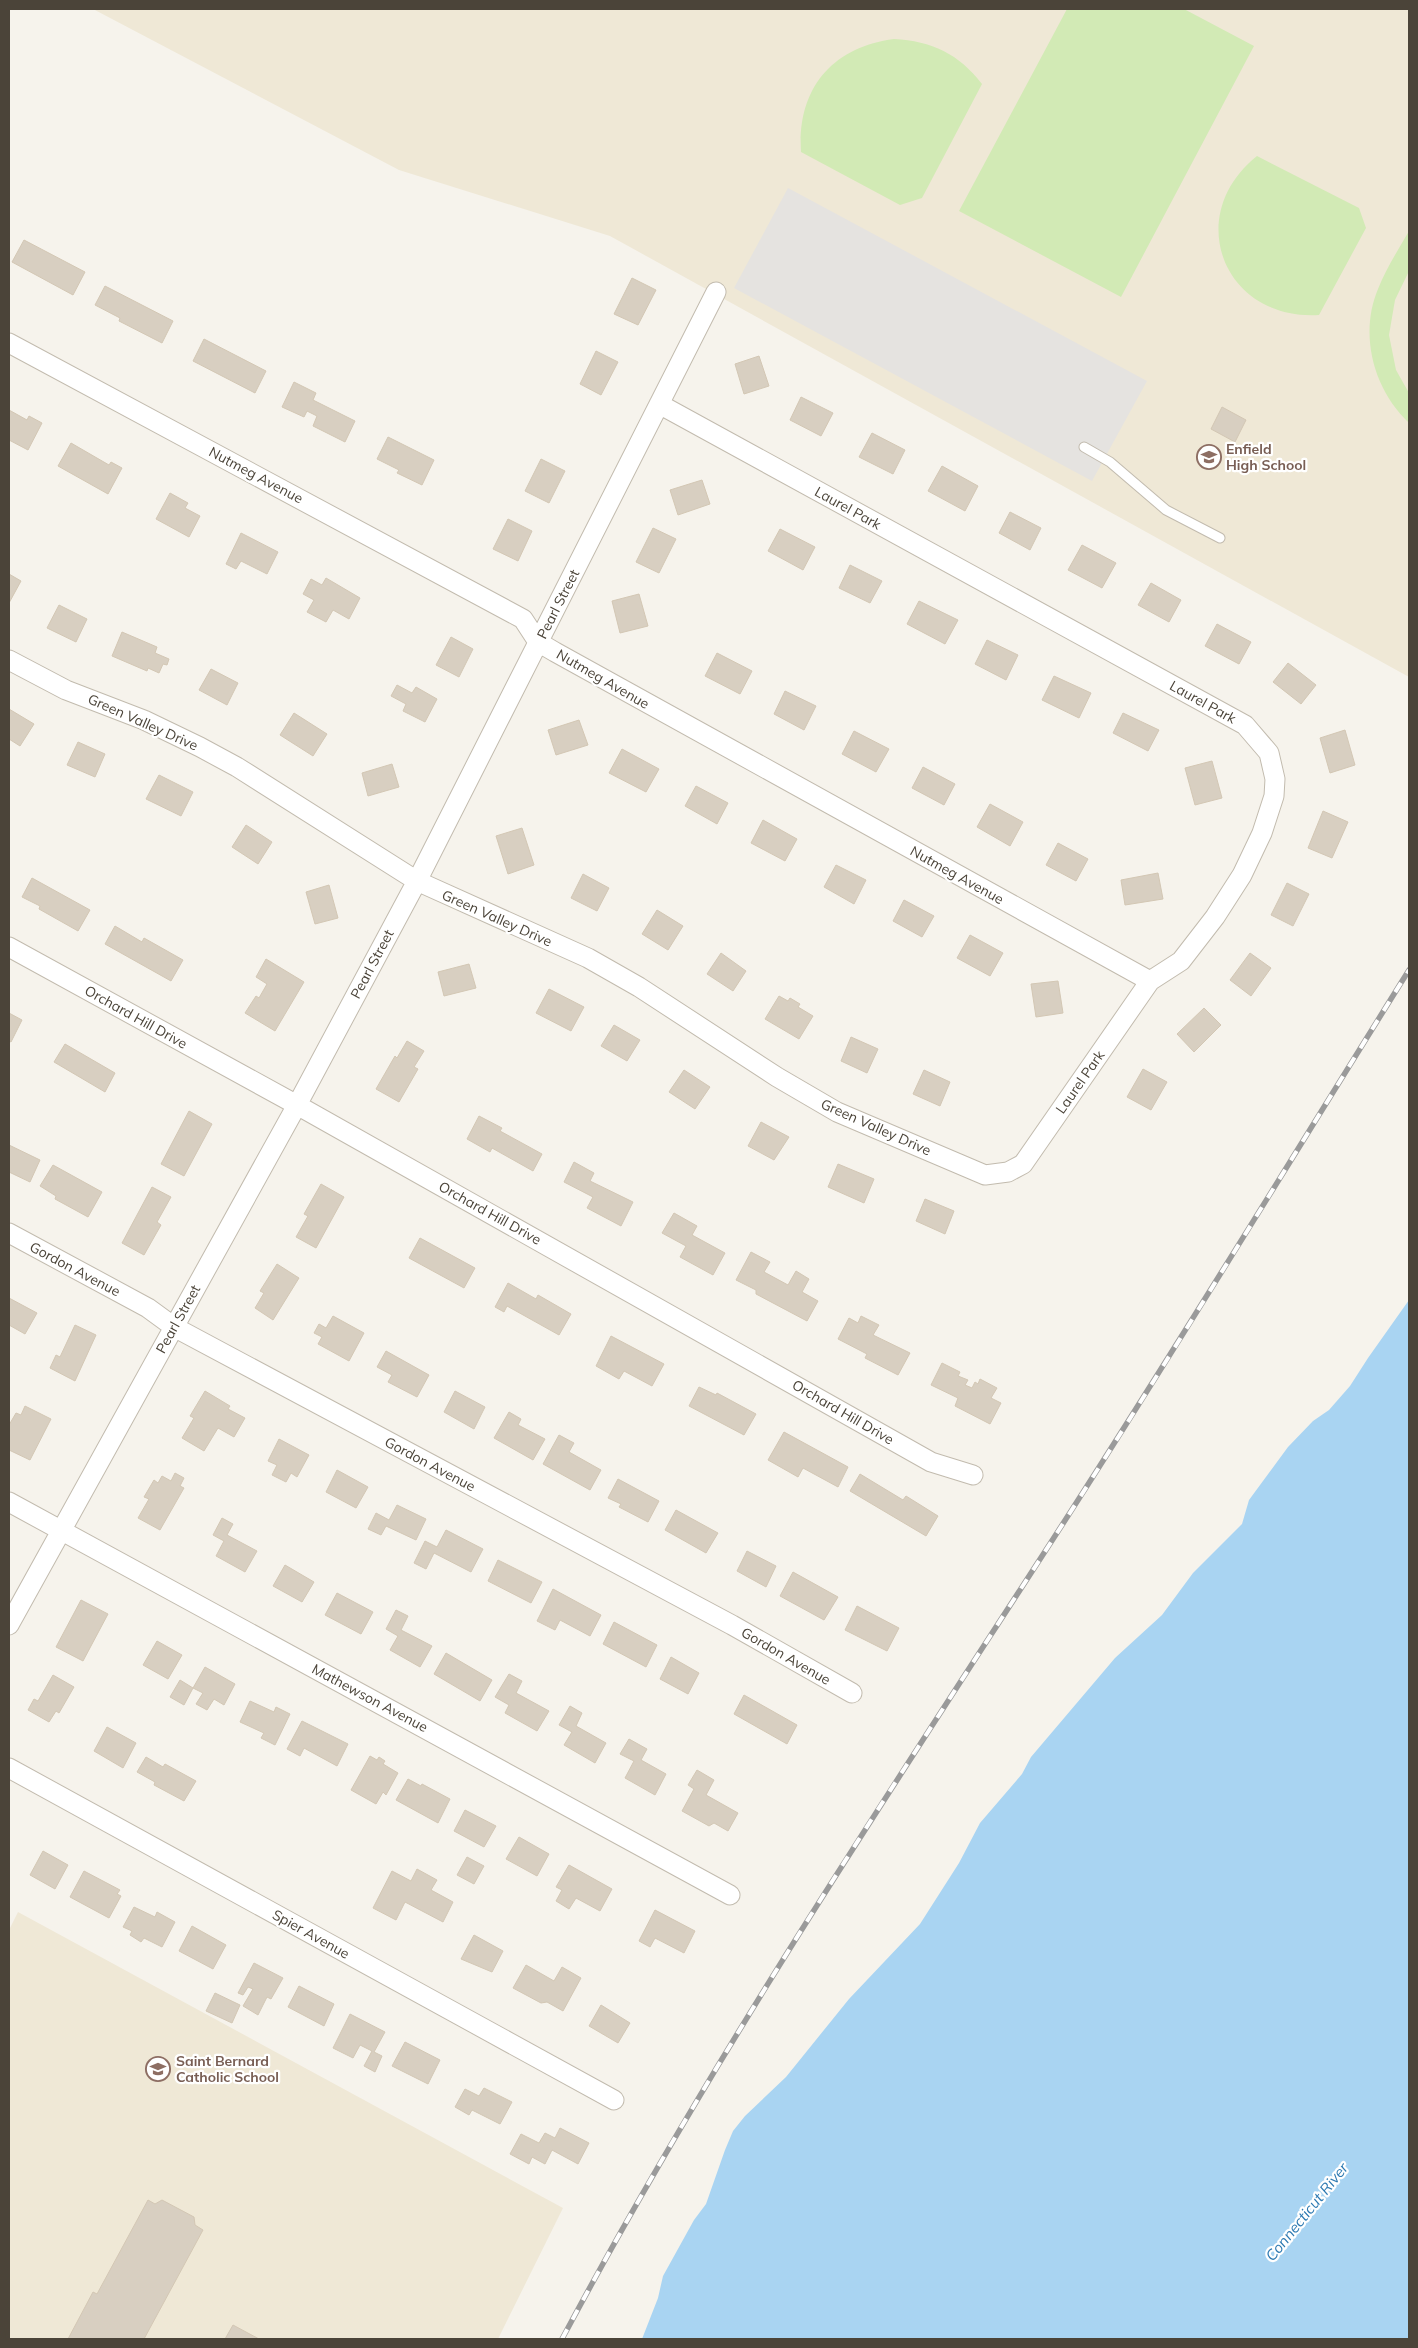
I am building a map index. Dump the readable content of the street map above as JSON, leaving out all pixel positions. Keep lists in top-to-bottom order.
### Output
{
  "streets": {
    "street": [
      "Nutmeg Avenue",
      "Laurel Park",
      "Pearl Street",
      "Green Valley Drive",
      "Orchard Hill Drive",
      "Gordon Avenue",
      "Mathewson Avenue",
      "Spier Avenue"
    ]
  },
  "crossings": [
    ["Nutmeg Avenue", "Laurel Park"],
    ["Nutmeg Avenue", "Pearl Street"],
    ["Laurel Park", "Pearl Street"],
    ["Laurel Park", "Green Valley Drive"],
    ["Pearl Street", "Green Valley Drive"],
    ["Pearl Street", "Orchard Hill Drive"],
    ["Pearl Street", "Gordon Avenue"],
    ["Pearl Street", "Mathewson Avenue"]
  ],
  "water": ["Connecticut River"],
  "places": {
    "school or university": ["Enfield High School", "Saint Bernard Catholic School"]
  }
}
